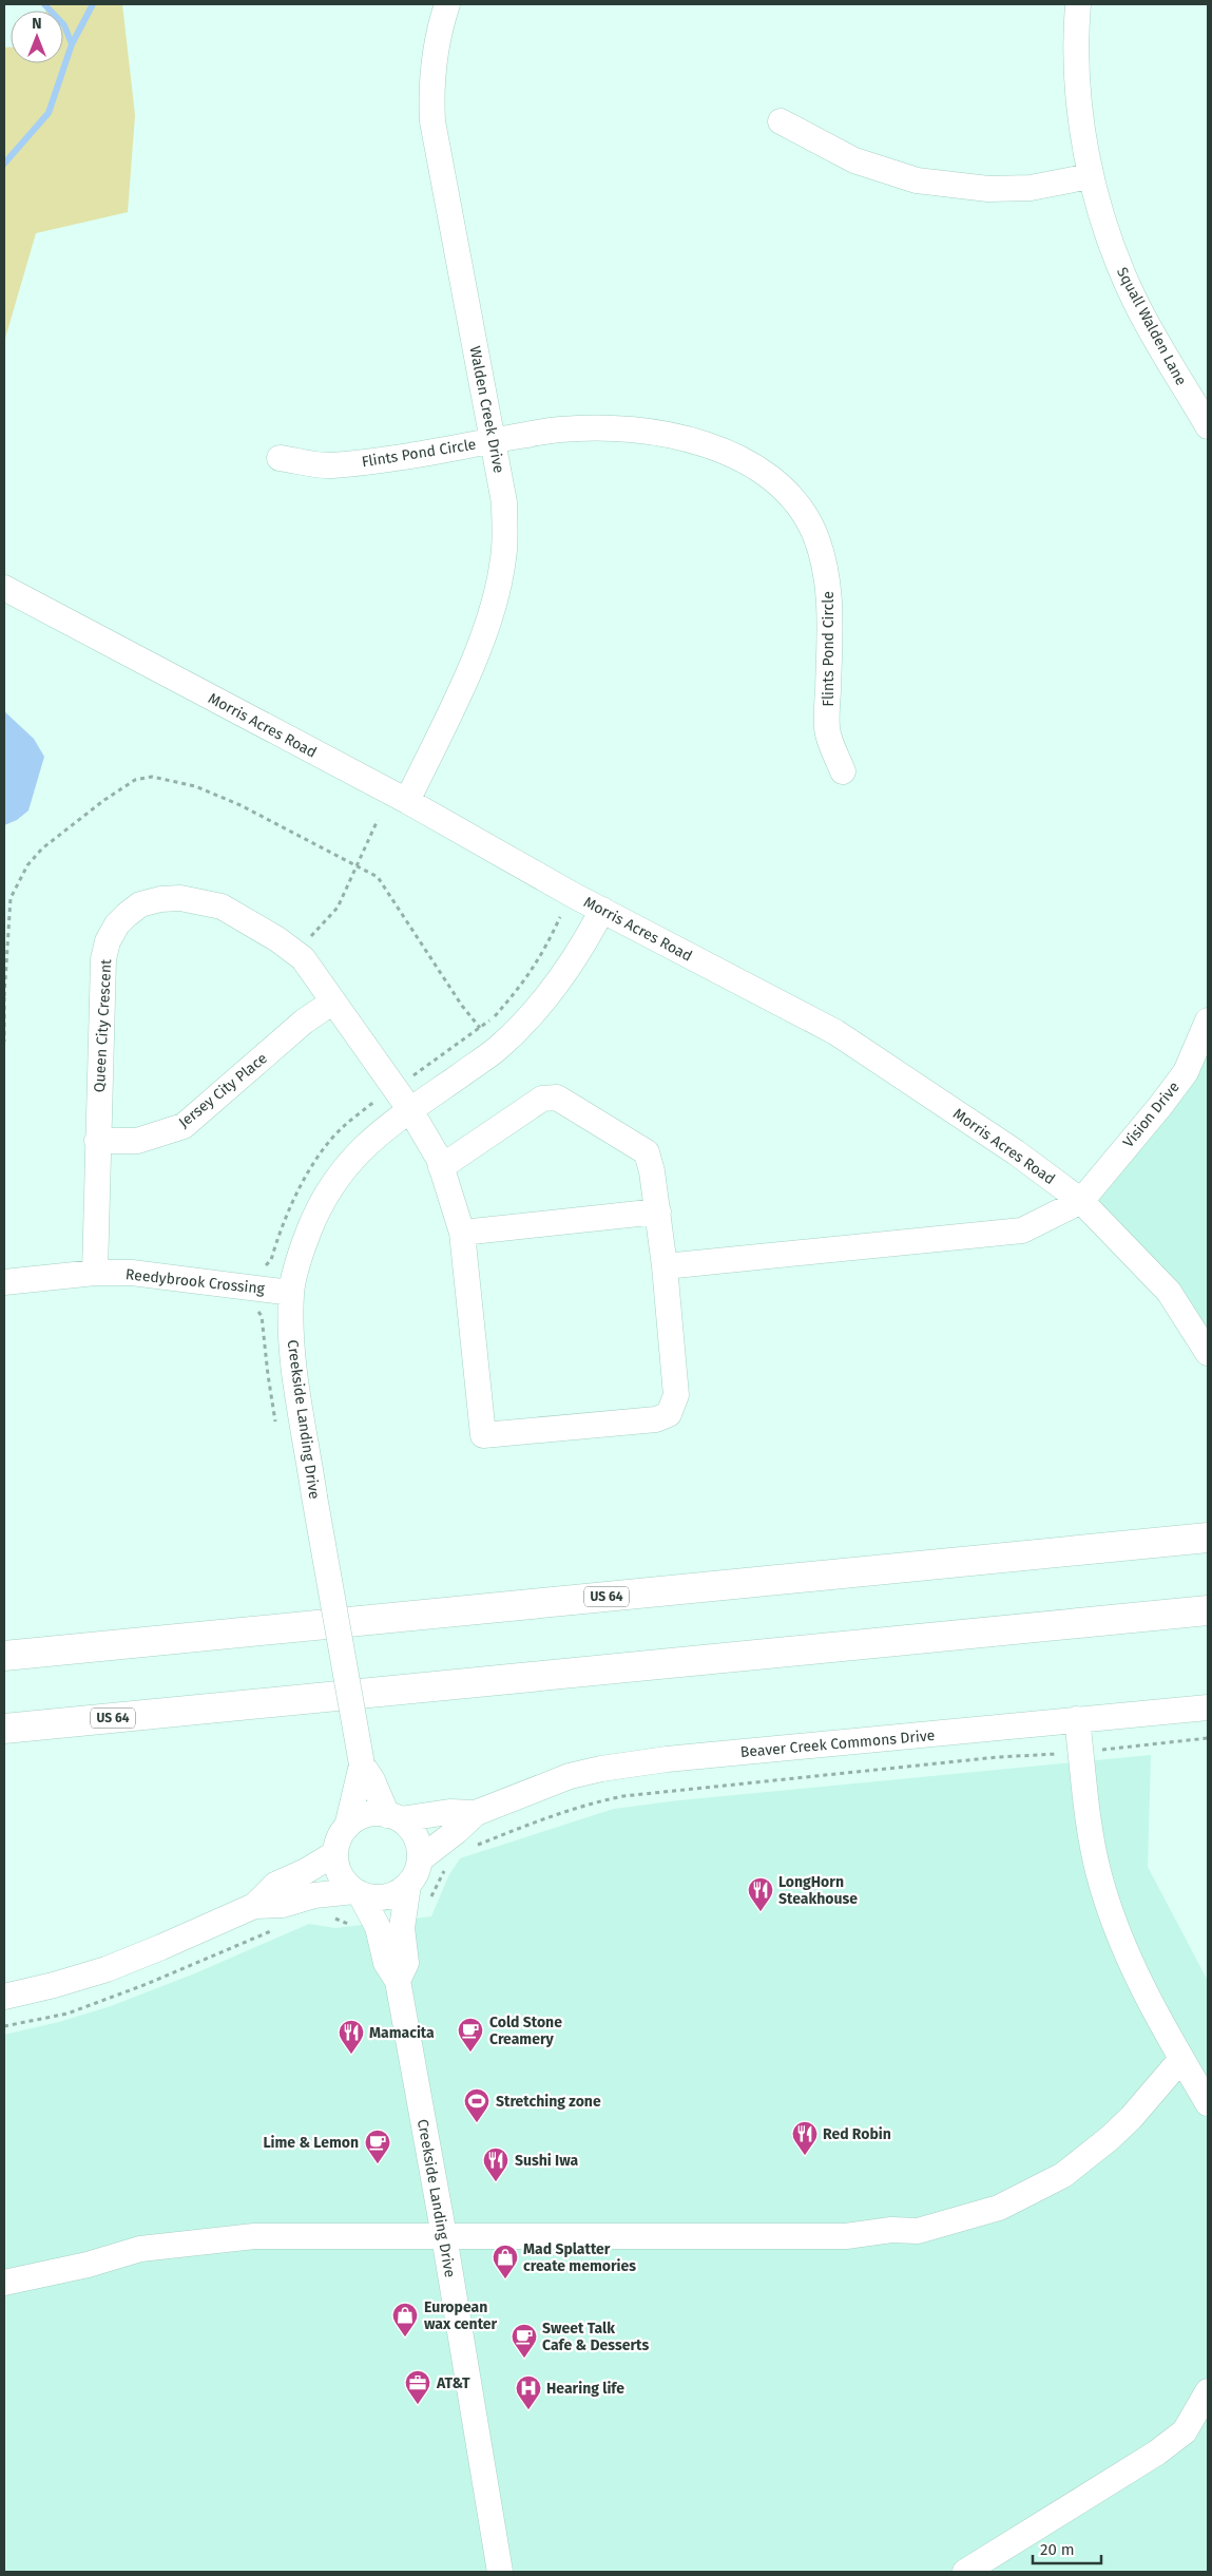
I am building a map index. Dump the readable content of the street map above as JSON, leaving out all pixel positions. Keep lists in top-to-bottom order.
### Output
{
  "streets": {
    "highway": ["US 64"],
    "street": [
      "Squall Walden Lane",
      "Walden Creek Drive",
      "Flints Pond Circle",
      "Morris Acres Road",
      "Queen City Crescent",
      "Jersey City Place",
      "Vision Drive",
      "Reedybrook Crossing",
      "Creekside Landing Drive",
      "Beaver Creek Commons Drive"
    ]
  },
  "crossings": [
    ["Walden Creek Drive", "Flints Pond Circle"],
    ["Walden Creek Drive", "Morris Acres Road"],
    ["Morris Acres Road", "Vision Drive"],
    ["Morris Acres Road", "Creekside Landing Drive"],
    ["Queen City Crescent", "Jersey City Place"],
    ["Queen City Crescent", "Reedybrook Crossing"],
    ["Queen City Crescent", "Creekside Landing Drive"],
    ["Reedybrook Crossing", "Creekside Landing Drive"],
    ["Creekside Landing Drive", "Beaver Creek Commons Drive"]
  ],
  "places": {
    "restaurant": [
      "LongHorn Steakhouse",
      "Mamacita",
      "Red Robin",
      "Sushi Iwa"
    ],
    "cafe": ["Cold Stone Creamery", "Lime & Lemon", "Sweet Talk Cafe & Desserts"],
    "sports": ["Stretching zone"],
    "shop": ["Mad Splatter create memories", "European wax center"],
    "office": ["AT&T"],
    "hospital": ["Hearing life"]
  },
  "scale_bar": "20 m",
  "north": "top"
}
